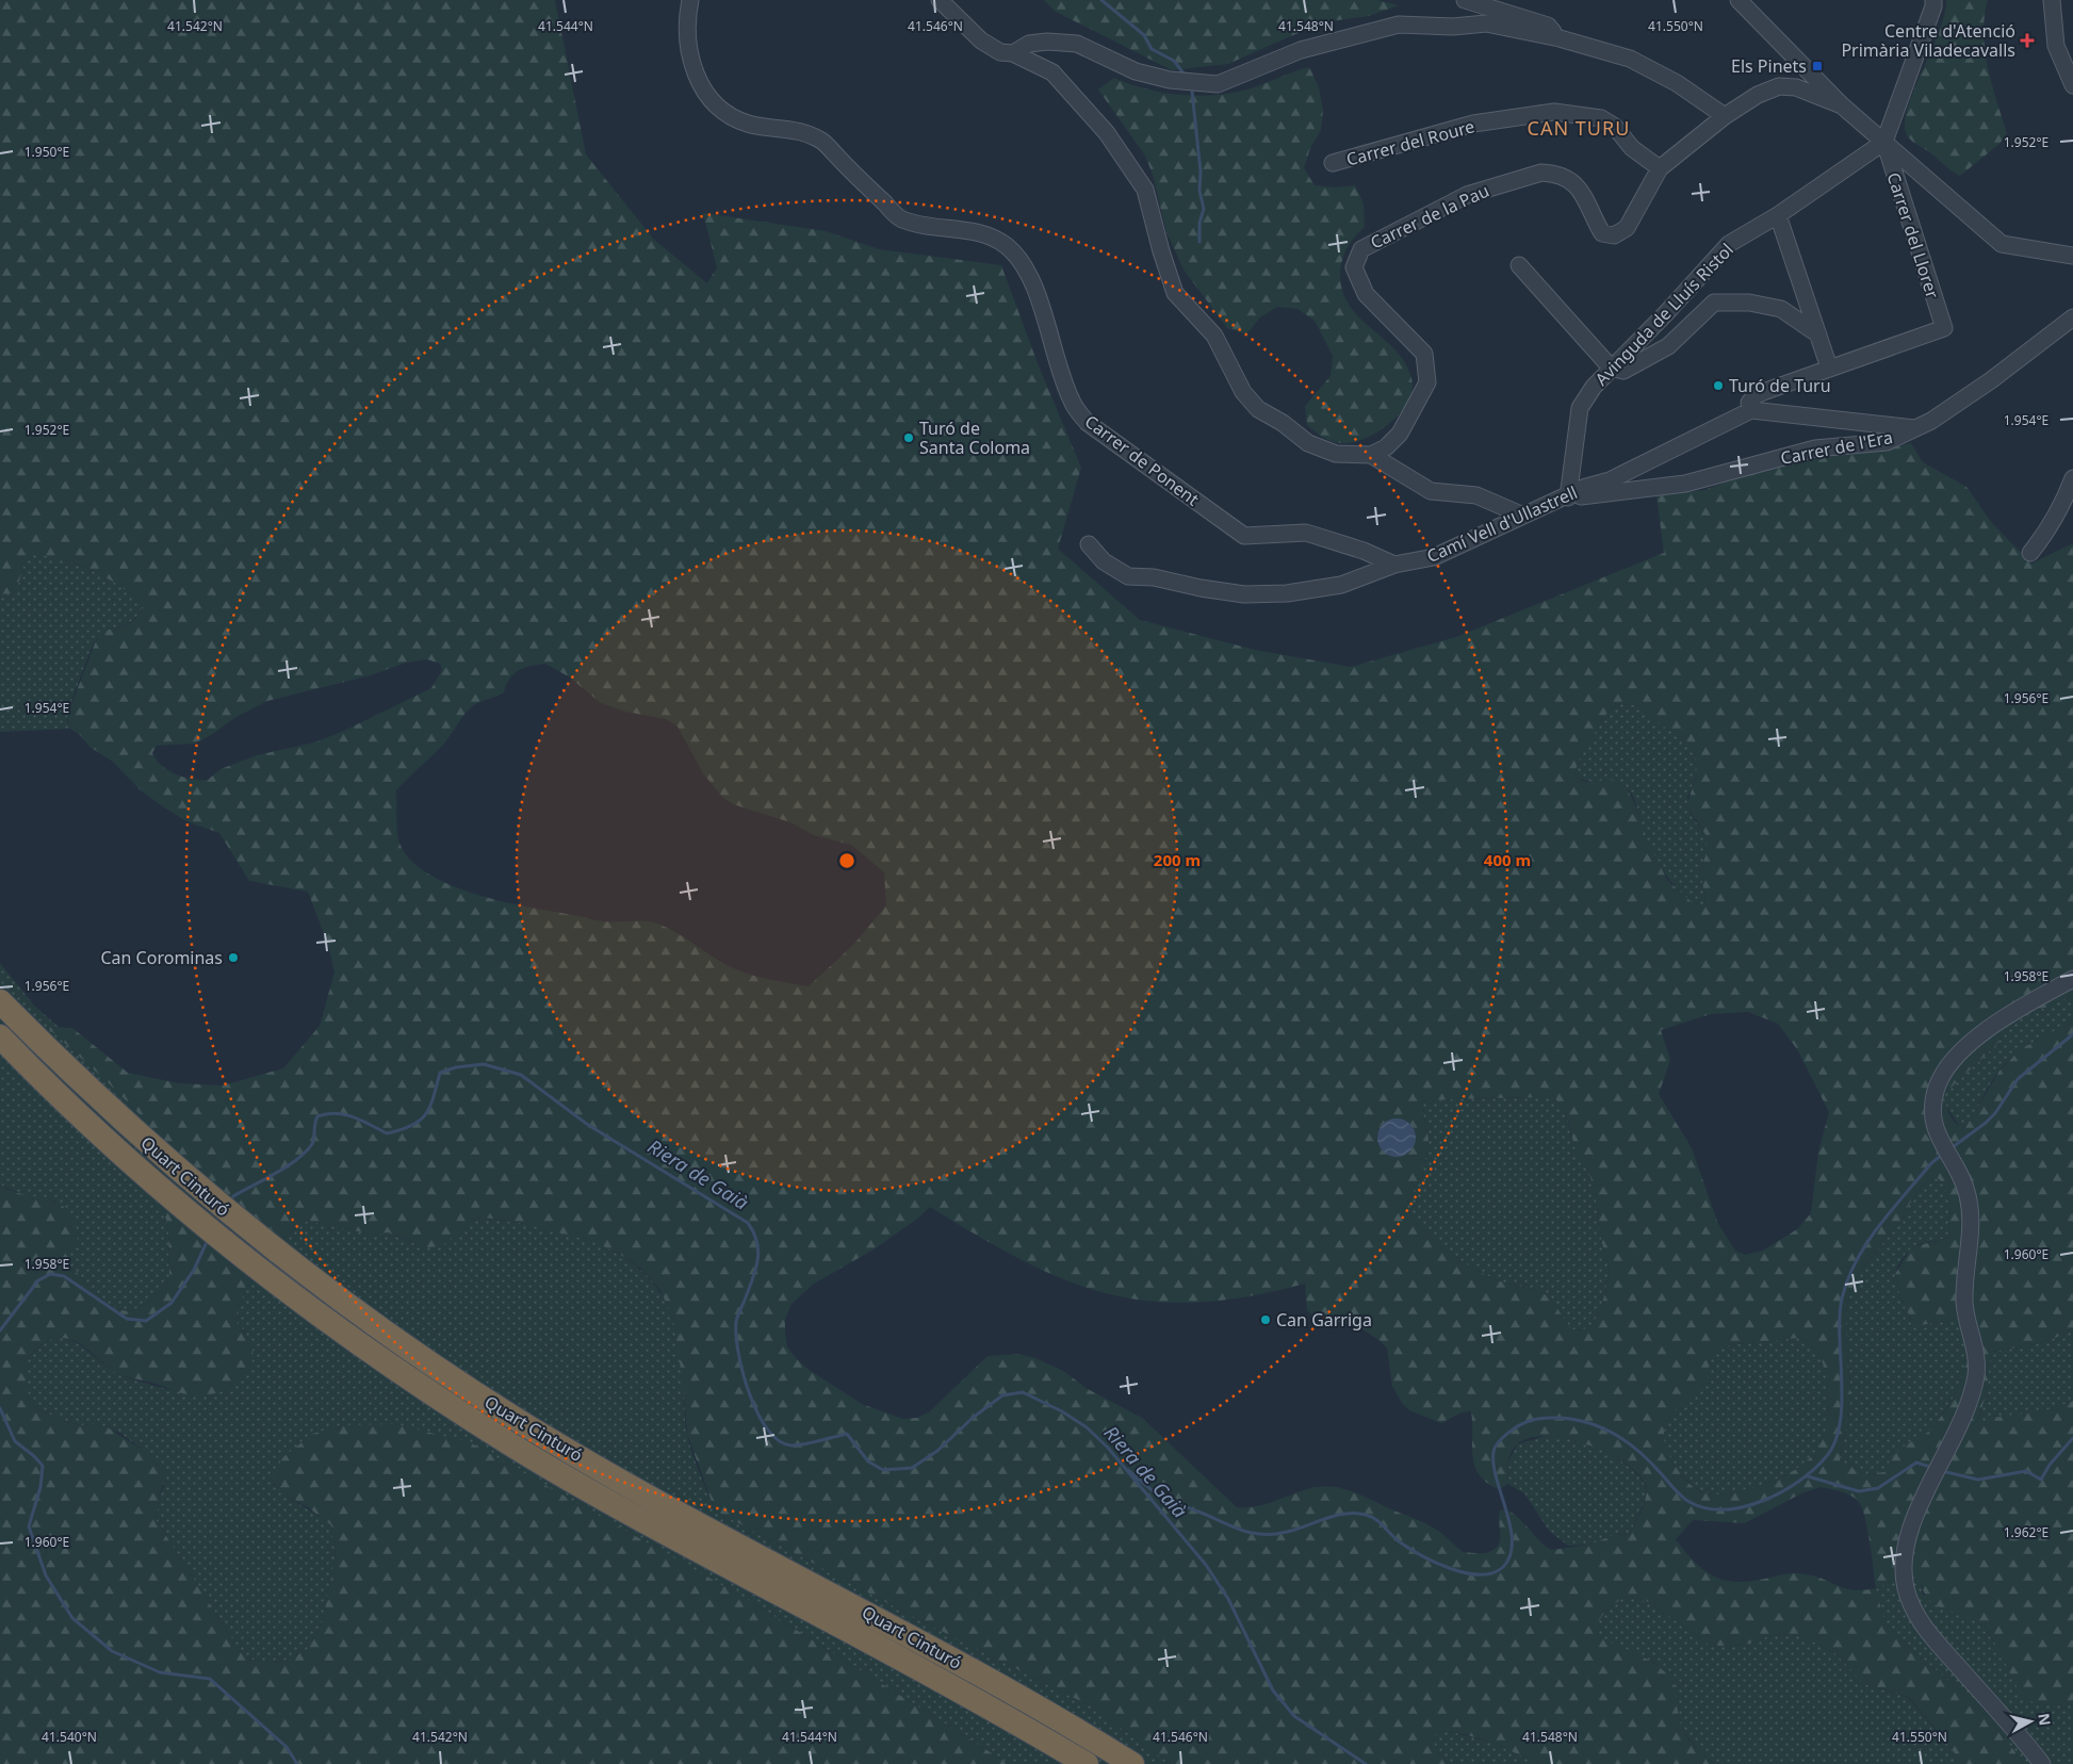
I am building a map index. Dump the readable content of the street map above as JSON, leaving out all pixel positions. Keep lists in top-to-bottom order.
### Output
{
  "streets": {
    "highway": ["Quart Cinturó"],
    "street": [
      "Carrer del Roure",
      "Carrer de la Pau",
      "Carrer del Llorer",
      "Avinguda de Lluís Ristol",
      "Carrer de l'Era",
      "Carrer de Ponent",
      "Camí Vell d'Ullastrell"
    ]
  },
  "crossings": [
    ["Carrer del Roure", "Carrer de la Pau"],
    ["Carrer del Llorer", "Avinguda de Lluís Ristol"],
    ["Avinguda de Lluís Ristol", "Carrer de l'Era"],
    ["Avinguda de Lluís Ristol", "Camí Vell d'Ullastrell"],
    ["Carrer de l'Era", "Camí Vell d'Ullastrell"],
    ["Carrer de Ponent", "Camí Vell d'Ullastrell"]
  ],
  "districts": ["CAN TURU"],
  "water": ["Riera de Gaià"],
  "places": {
    "health": ["Centre d'Atenció Primària Viladecavalls"],
    "transit": ["Els Pinets"],
    "other": [
      "Turó de Turu",
      "Turó de Santa Coloma",
      "Can Corominas",
      "Can Garriga"
    ]
  },
  "north": "right",
  "coordinates": [
    "41.542°N",
    "41.544°N",
    "41.546°N",
    "41.548°N",
    "41.550°N",
    "1.952°E",
    "1.950°E",
    "1.954°E",
    "1.956°E",
    "1.958°E",
    "1.960°E",
    "1.962°E",
    "41.540°N"
  ],
  "rings": ["200 m", "400 m"]
}
